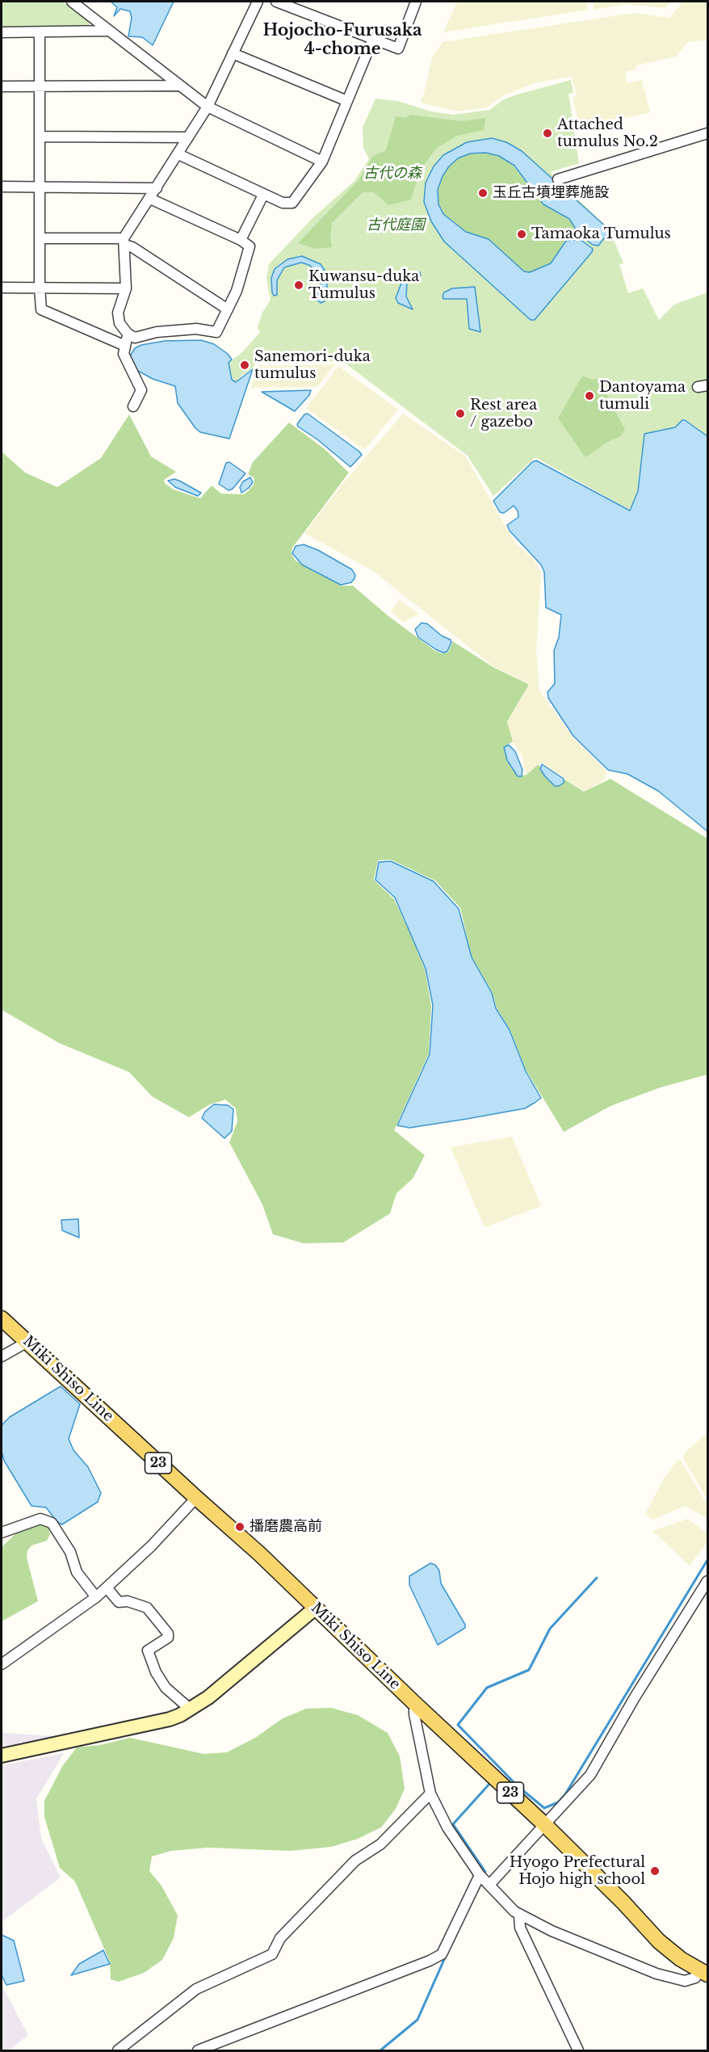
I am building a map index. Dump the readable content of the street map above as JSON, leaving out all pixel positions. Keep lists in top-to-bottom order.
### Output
{
  "streets": {
    "main road": ["Miki Shiso Line", "23"]
  },
  "districts": ["Hojocho-Furusaka 4-chome"],
  "parks": ["古代の森", "古代庭園"],
  "places": [
    "Attached tumulus No.2",
    "玉丘古墳埋葬施設",
    "Tamaoka Tumulus",
    "Kuwansu-duka Tumulus",
    "Sanemori-duka tumulus",
    "Dantoyama tumuli",
    "Rest area / gazebo",
    "播磨農高前",
    "Hyogo Prefectural Hojo high school"
  ]
}
